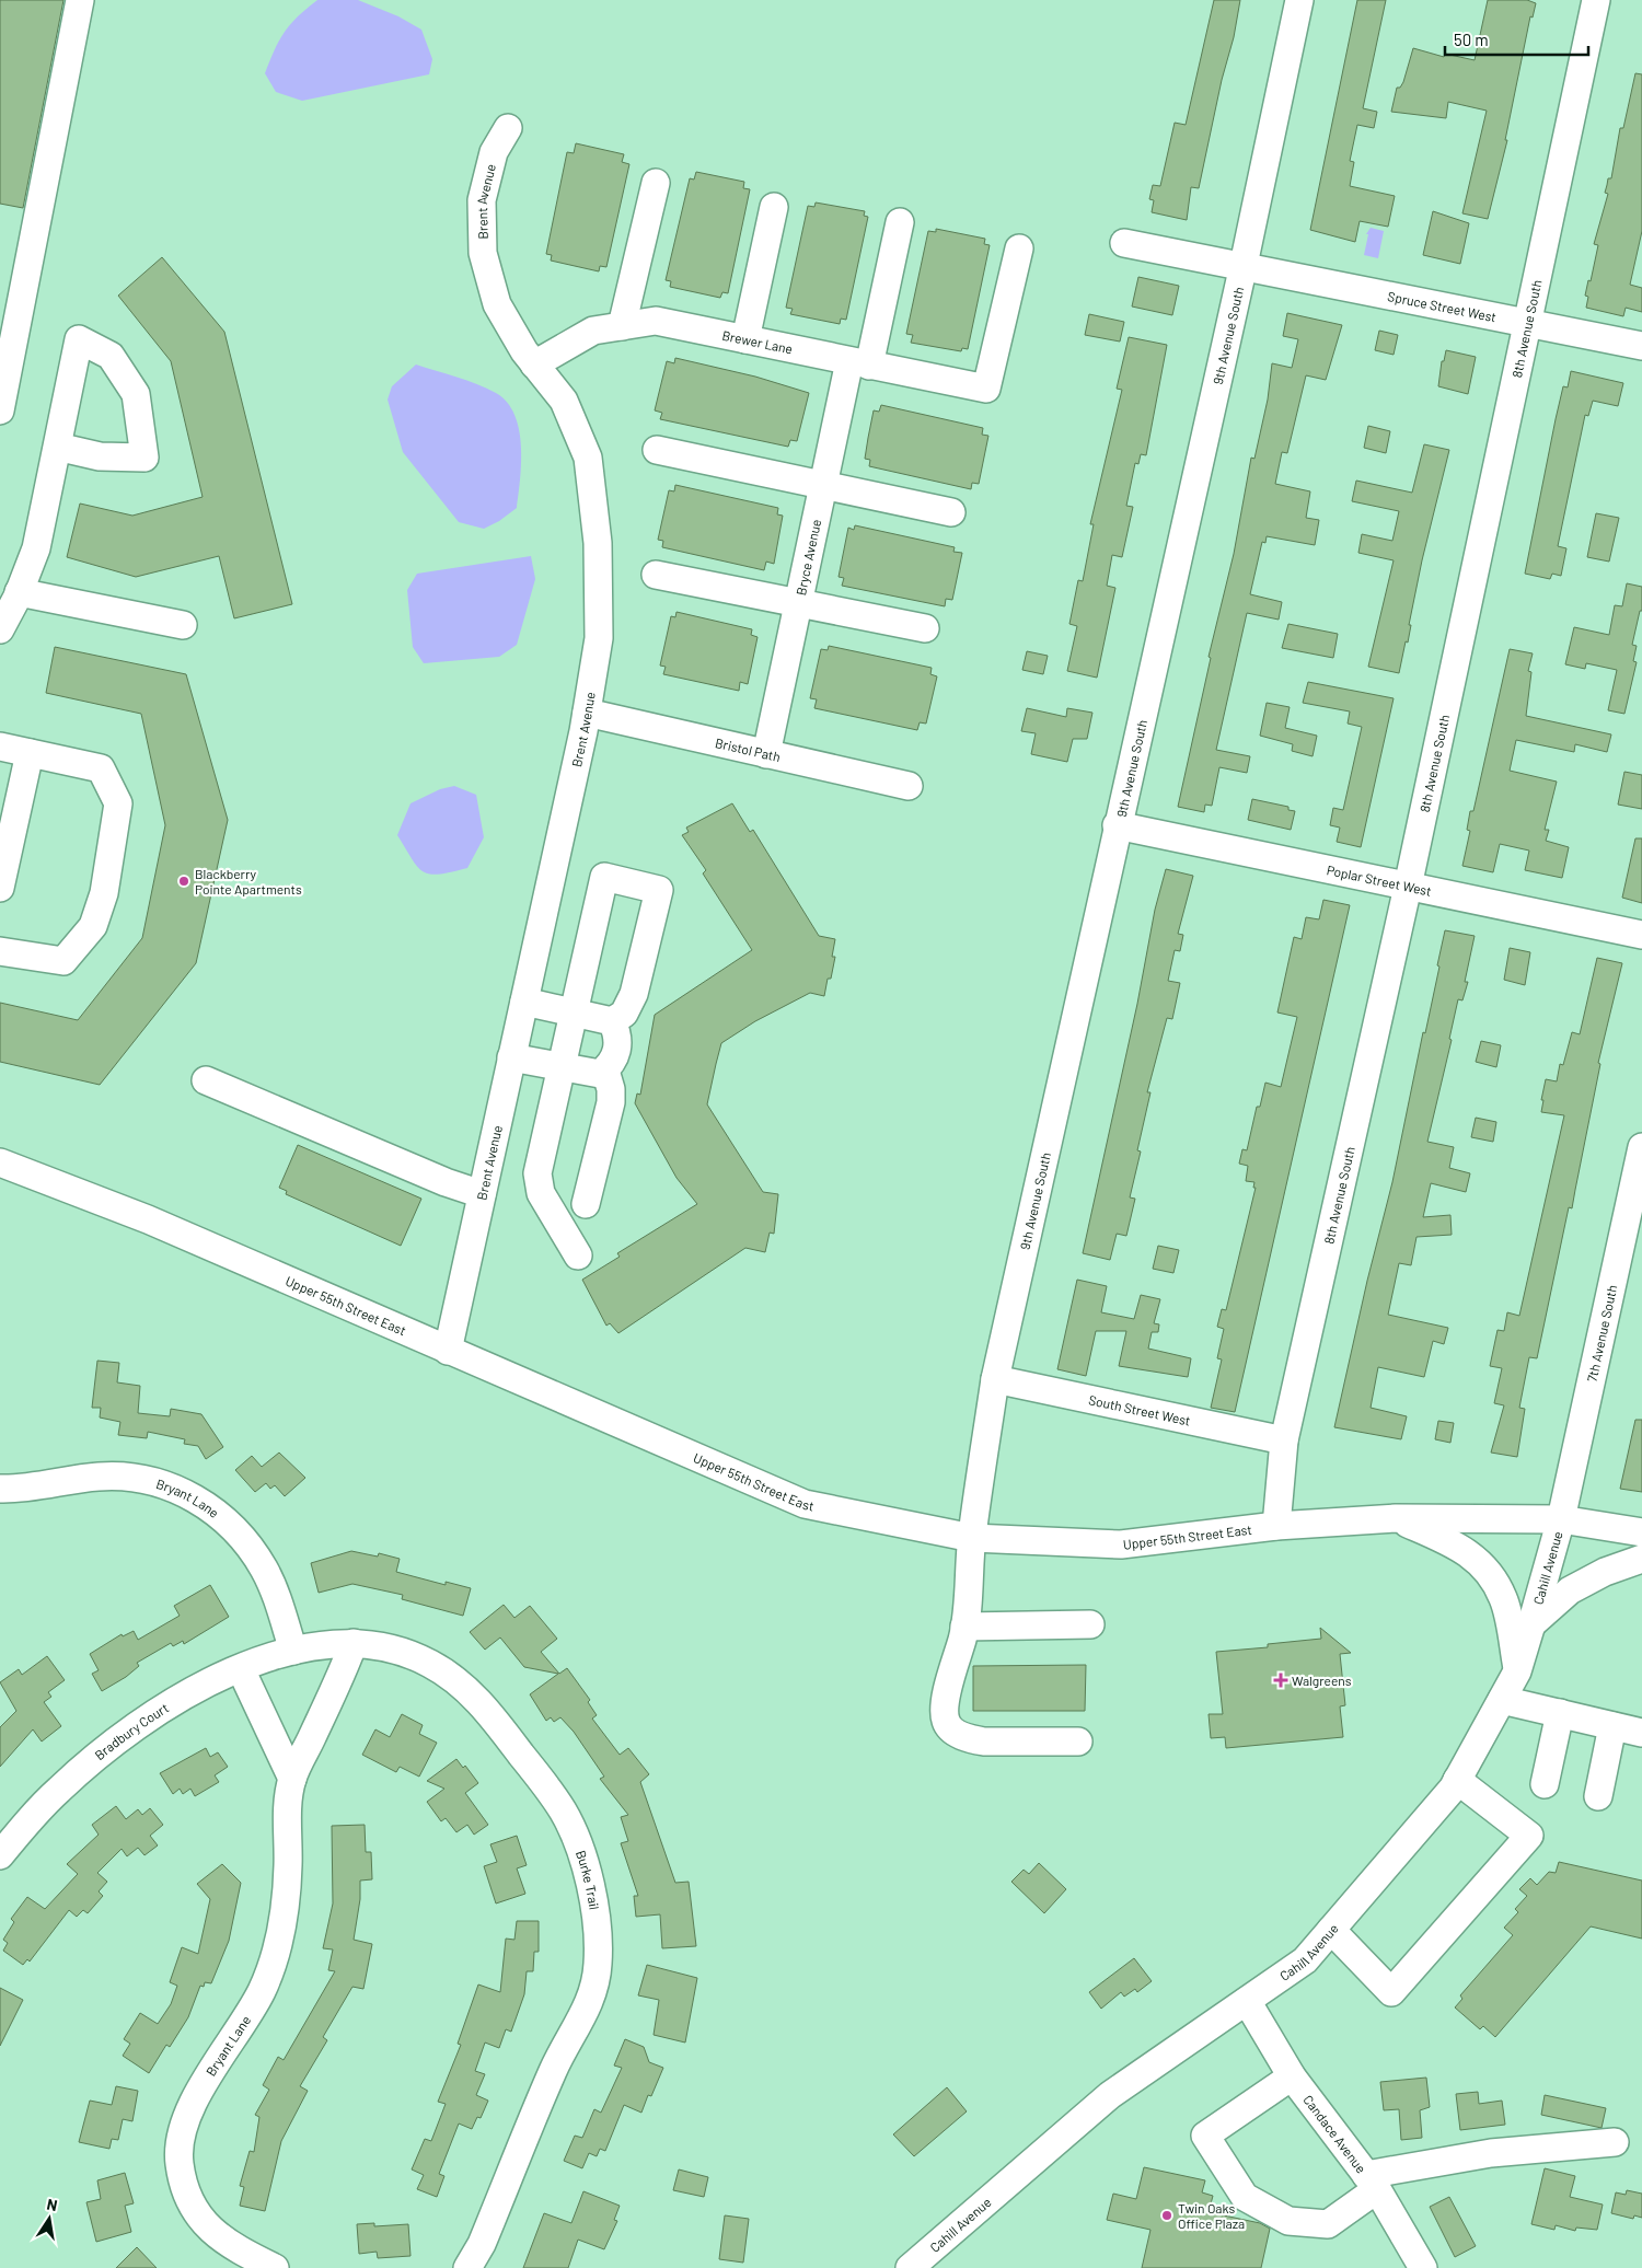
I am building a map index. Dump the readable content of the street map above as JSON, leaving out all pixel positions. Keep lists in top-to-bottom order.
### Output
{
  "streets": {
    "street": [
      "Brent Avenue",
      "Spruce Street West",
      "8th Avenue South",
      "9th Avenue South",
      "Brewer Lane",
      "Bryce Avenue",
      "Bristol Path",
      "Poplar Street West",
      "Upper 55th Street East",
      "7th Avenue South",
      "South Street West",
      "Bryant Lane",
      "Cahill Avenue",
      "Bradbury Court",
      "Burke Trail",
      "Candace Avenue"
    ]
  },
  "crossings": [
    ["Brent Avenue", "Brewer Lane"],
    ["Brent Avenue", "Bristol Path"],
    ["Brent Avenue", "Upper 55th Street East"],
    ["Spruce Street West", "8th Avenue South"],
    ["Spruce Street West", "9th Avenue South"],
    ["8th Avenue South", "Poplar Street West"],
    ["8th Avenue South", "Upper 55th Street East"],
    ["8th Avenue South", "South Street West"],
    ["9th Avenue South", "Poplar Street West"],
    ["9th Avenue South", "Upper 55th Street East"],
    ["9th Avenue South", "South Street West"],
    ["Brewer Lane", "Bryce Avenue"],
    ["Bryce Avenue", "Bristol Path"],
    ["Upper 55th Street East", "7th Avenue South"],
    ["Upper 55th Street East", "Cahill Avenue"],
    ["7th Avenue South", "Cahill Avenue"],
    ["Bryant Lane", "Bradbury Court"],
    ["Bryant Lane", "Burke Trail"],
    ["Cahill Avenue", "Candace Avenue"],
    ["Bradbury Court", "Burke Trail"]
  ],
  "places": {
    "other": ["Blackberry Pointe Apartments", "Twin Oaks Office Plaza"],
    "health": ["Walgreens"]
  },
  "scale_bar": "50 m",
  "north": "top"
}
